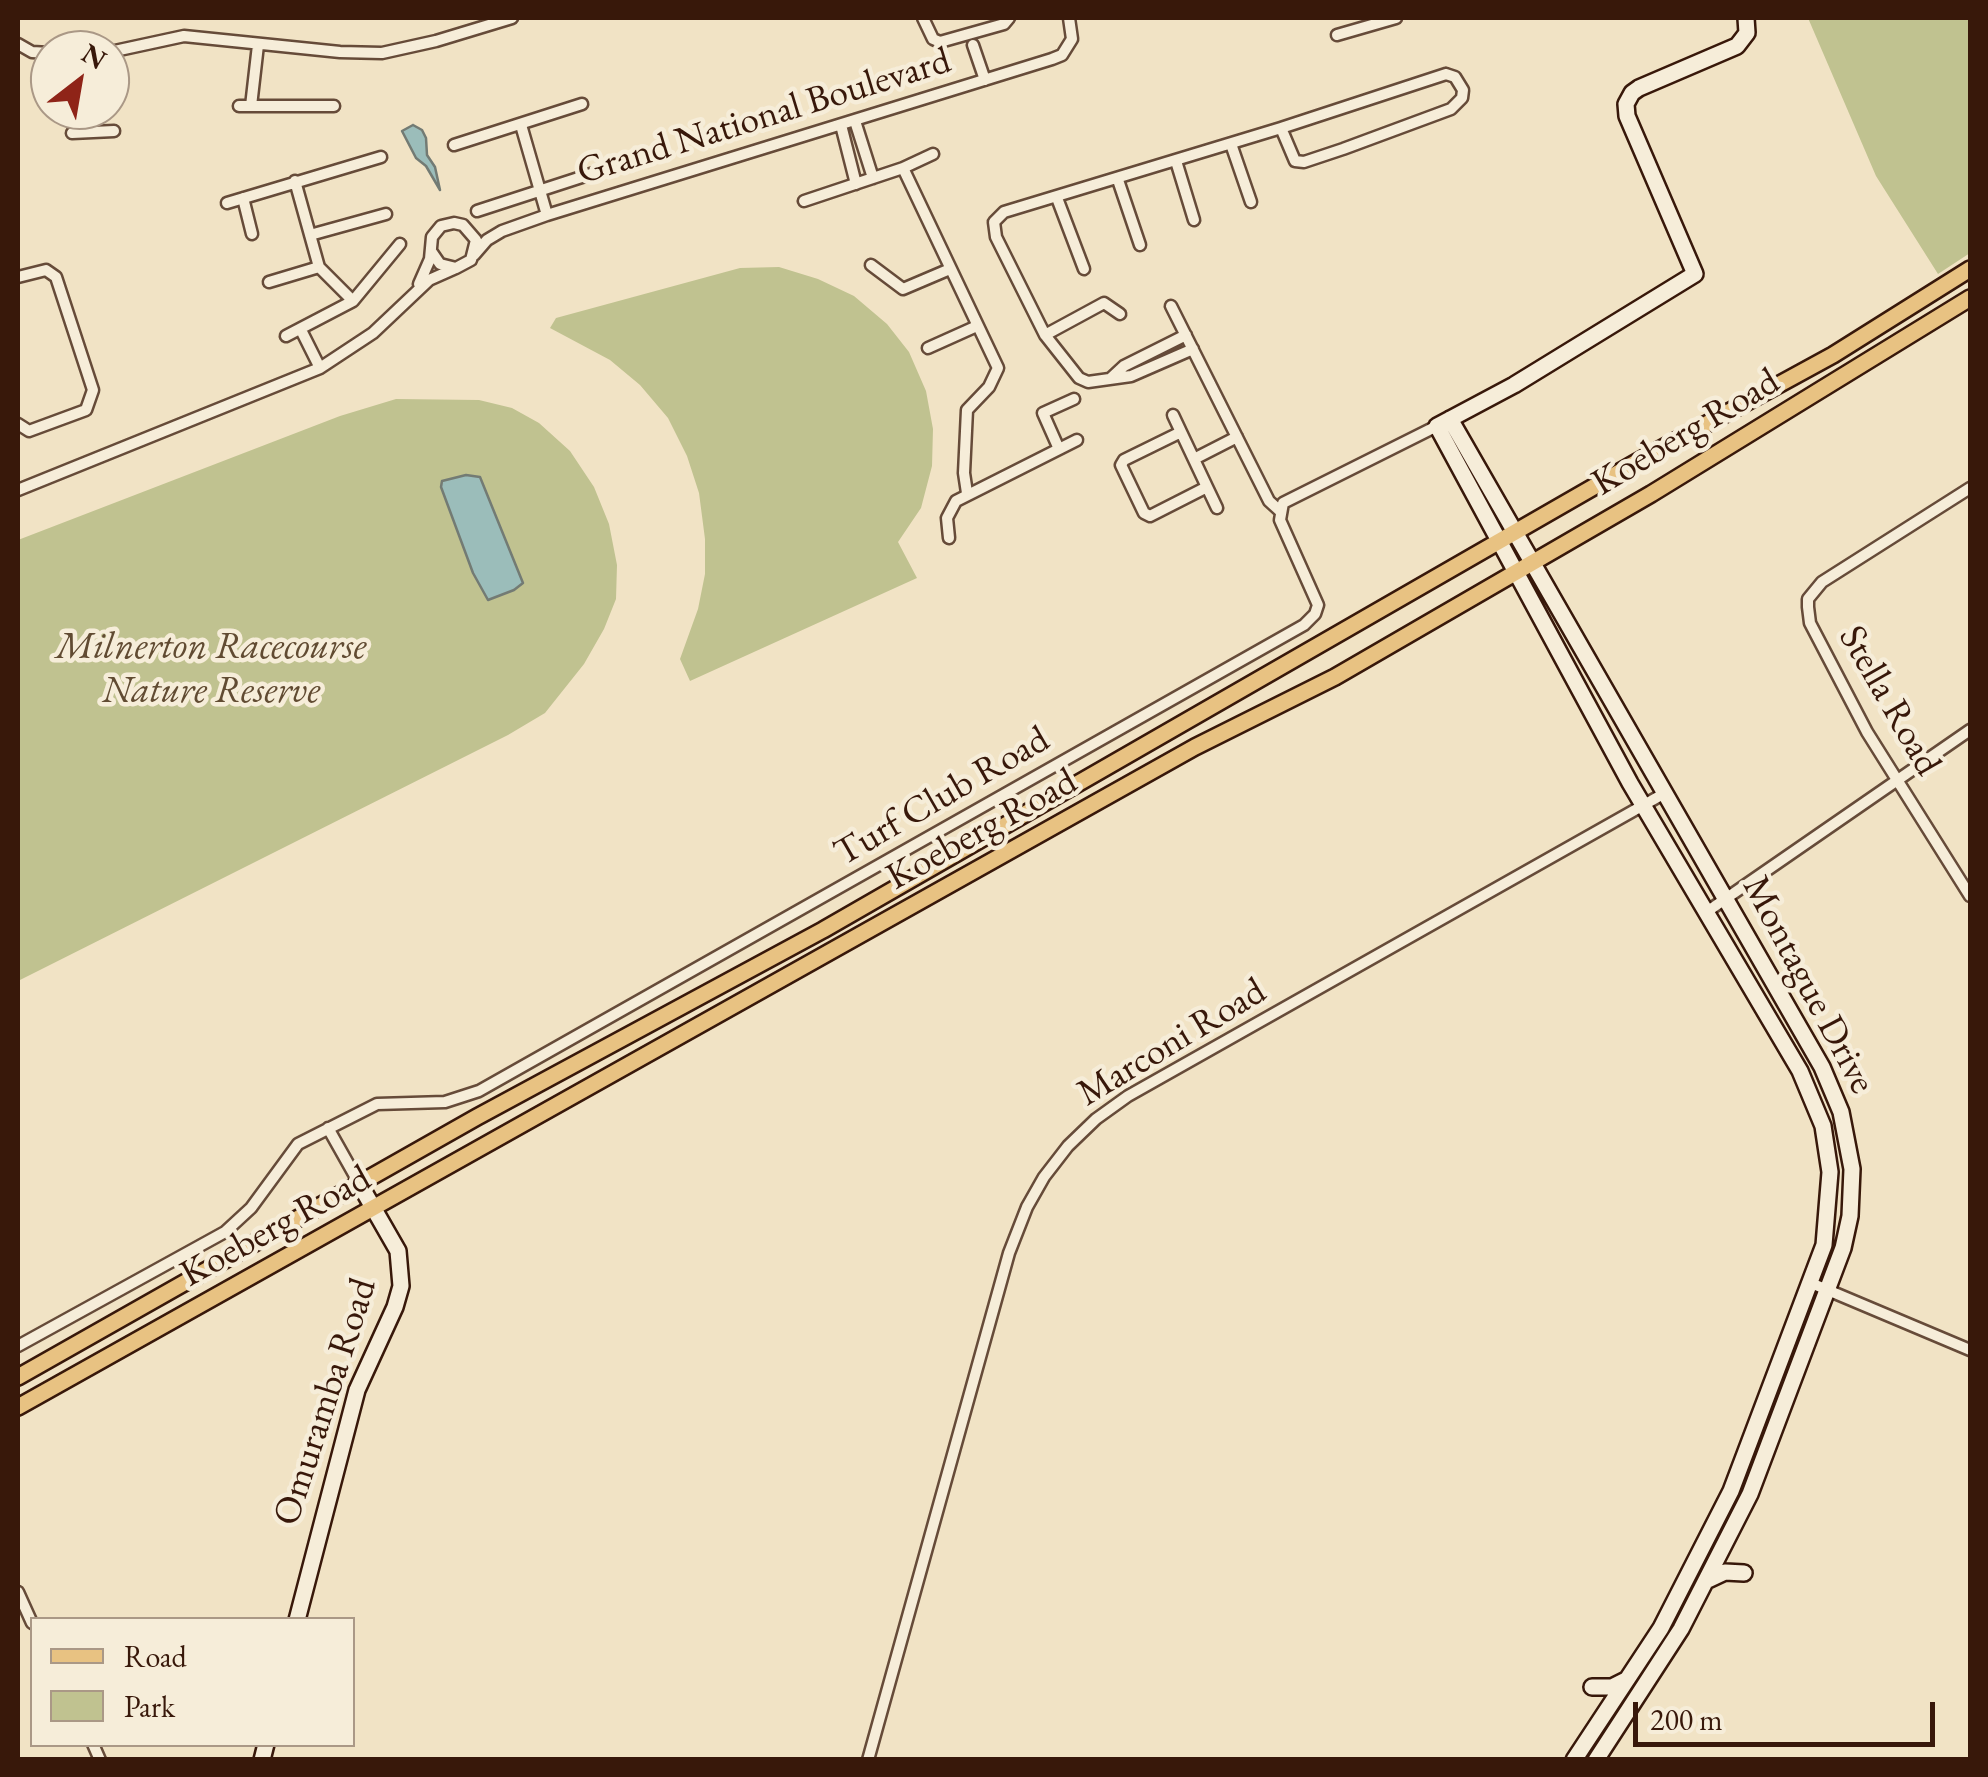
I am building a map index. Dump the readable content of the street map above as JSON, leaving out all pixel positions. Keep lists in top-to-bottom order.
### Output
{
  "streets": {
    "main road": ["Koeberg Road", "Montague Drive", "Omuramba Road"],
    "street": [
      "Grand National Boulevard",
      "Stella Road",
      "Turf Club Road",
      "Marconi Road"
    ]
  },
  "crossings": [
    ["Koeberg Road", "Montague Drive"],
    ["Koeberg Road", "Omuramba Road"],
    ["Montague Drive", "Marconi Road"]
  ],
  "parks": ["Milnerton Racecourse Nature Reserve"],
  "legend": ["Road", "Park"],
  "scale_bar": "200 m",
  "north": "top right"
}
